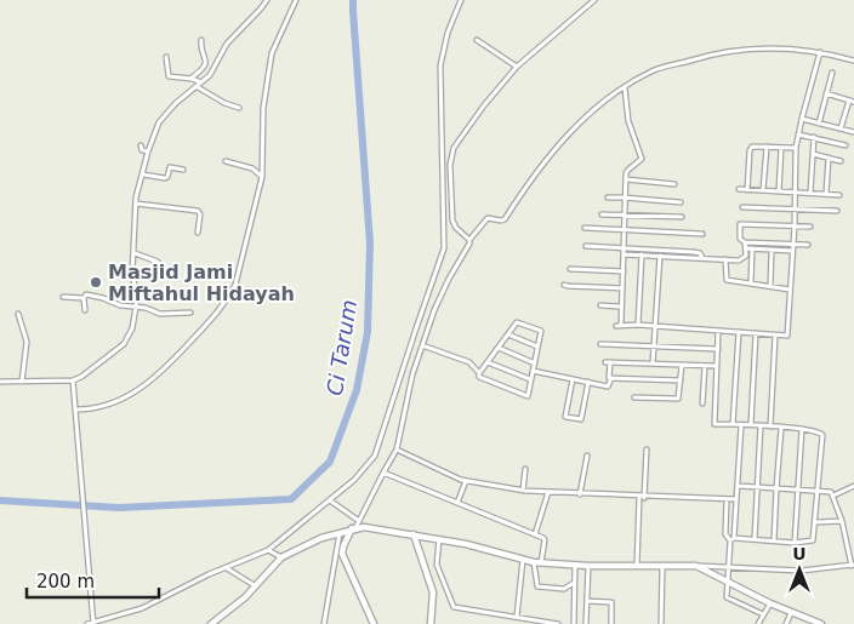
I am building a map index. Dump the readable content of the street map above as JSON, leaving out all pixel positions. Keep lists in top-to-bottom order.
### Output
{
  "water": ["Ci Tarum"],
  "places": ["Masjid Jami Miftahul Hidayah"],
  "scale_bar": "200 m",
  "north": "top"
}
